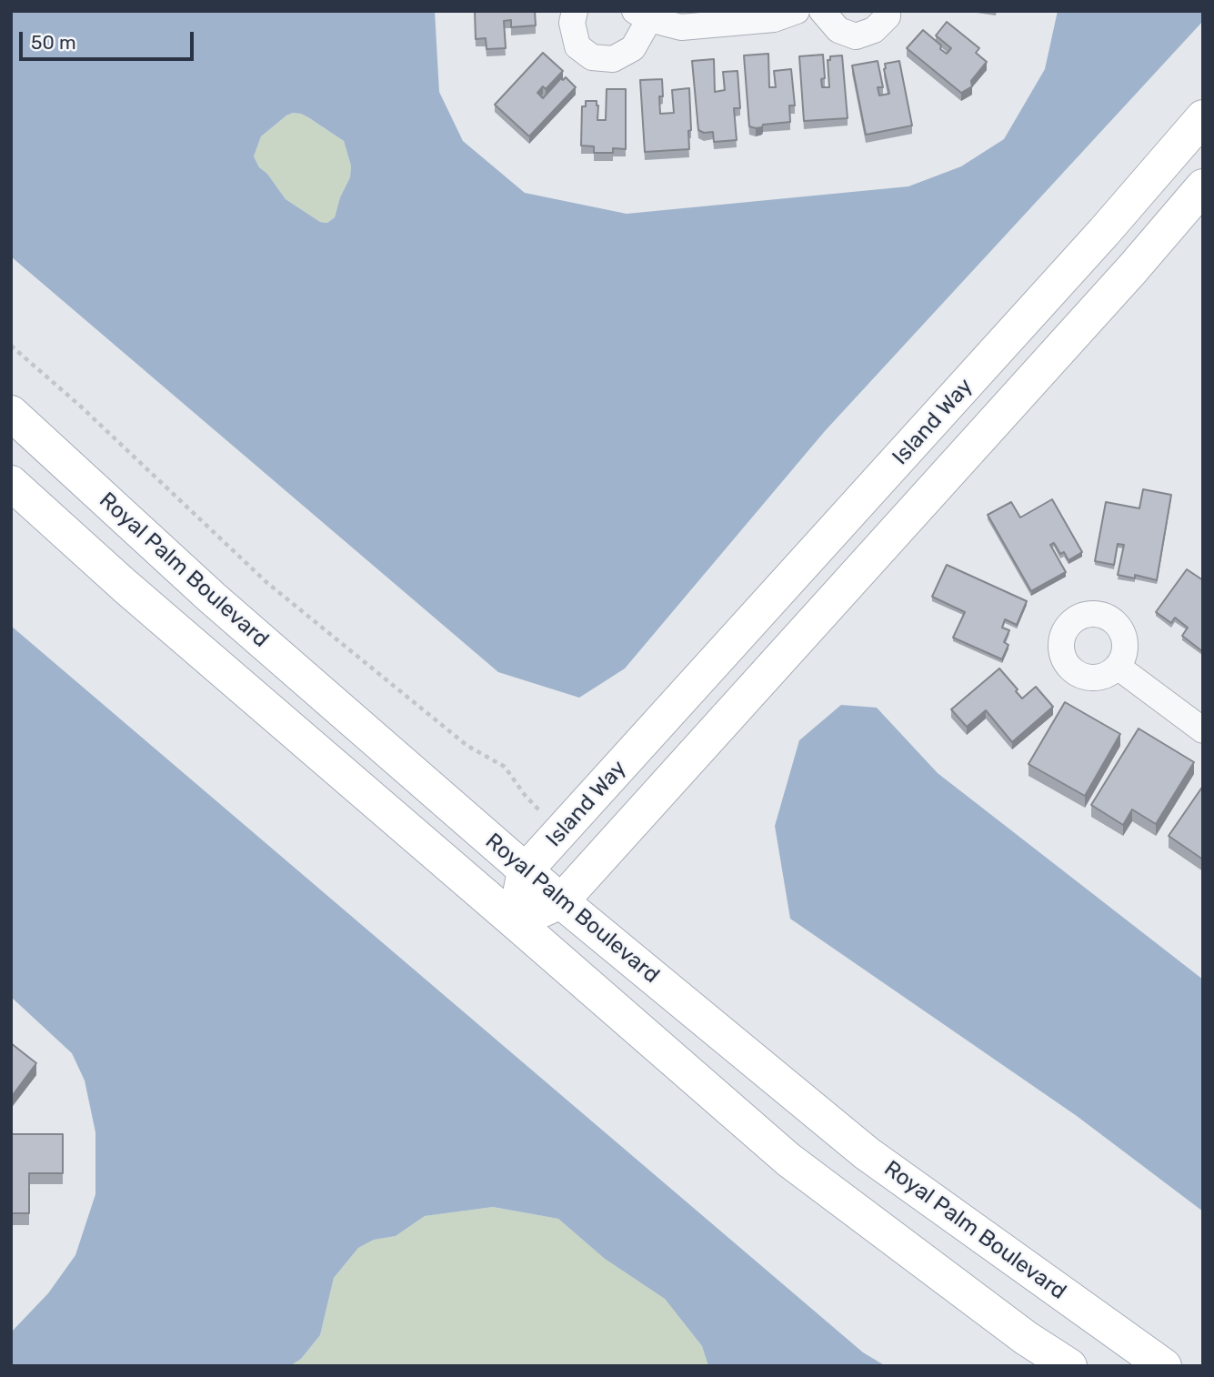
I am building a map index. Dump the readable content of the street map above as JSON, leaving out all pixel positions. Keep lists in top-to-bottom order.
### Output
{
  "streets": {
    "main road": ["Island Way", "Royal Palm Boulevard"]
  },
  "crossings": [
    ["Island Way", "Royal Palm Boulevard"]
  ],
  "scale_bar": "50 m"
}
